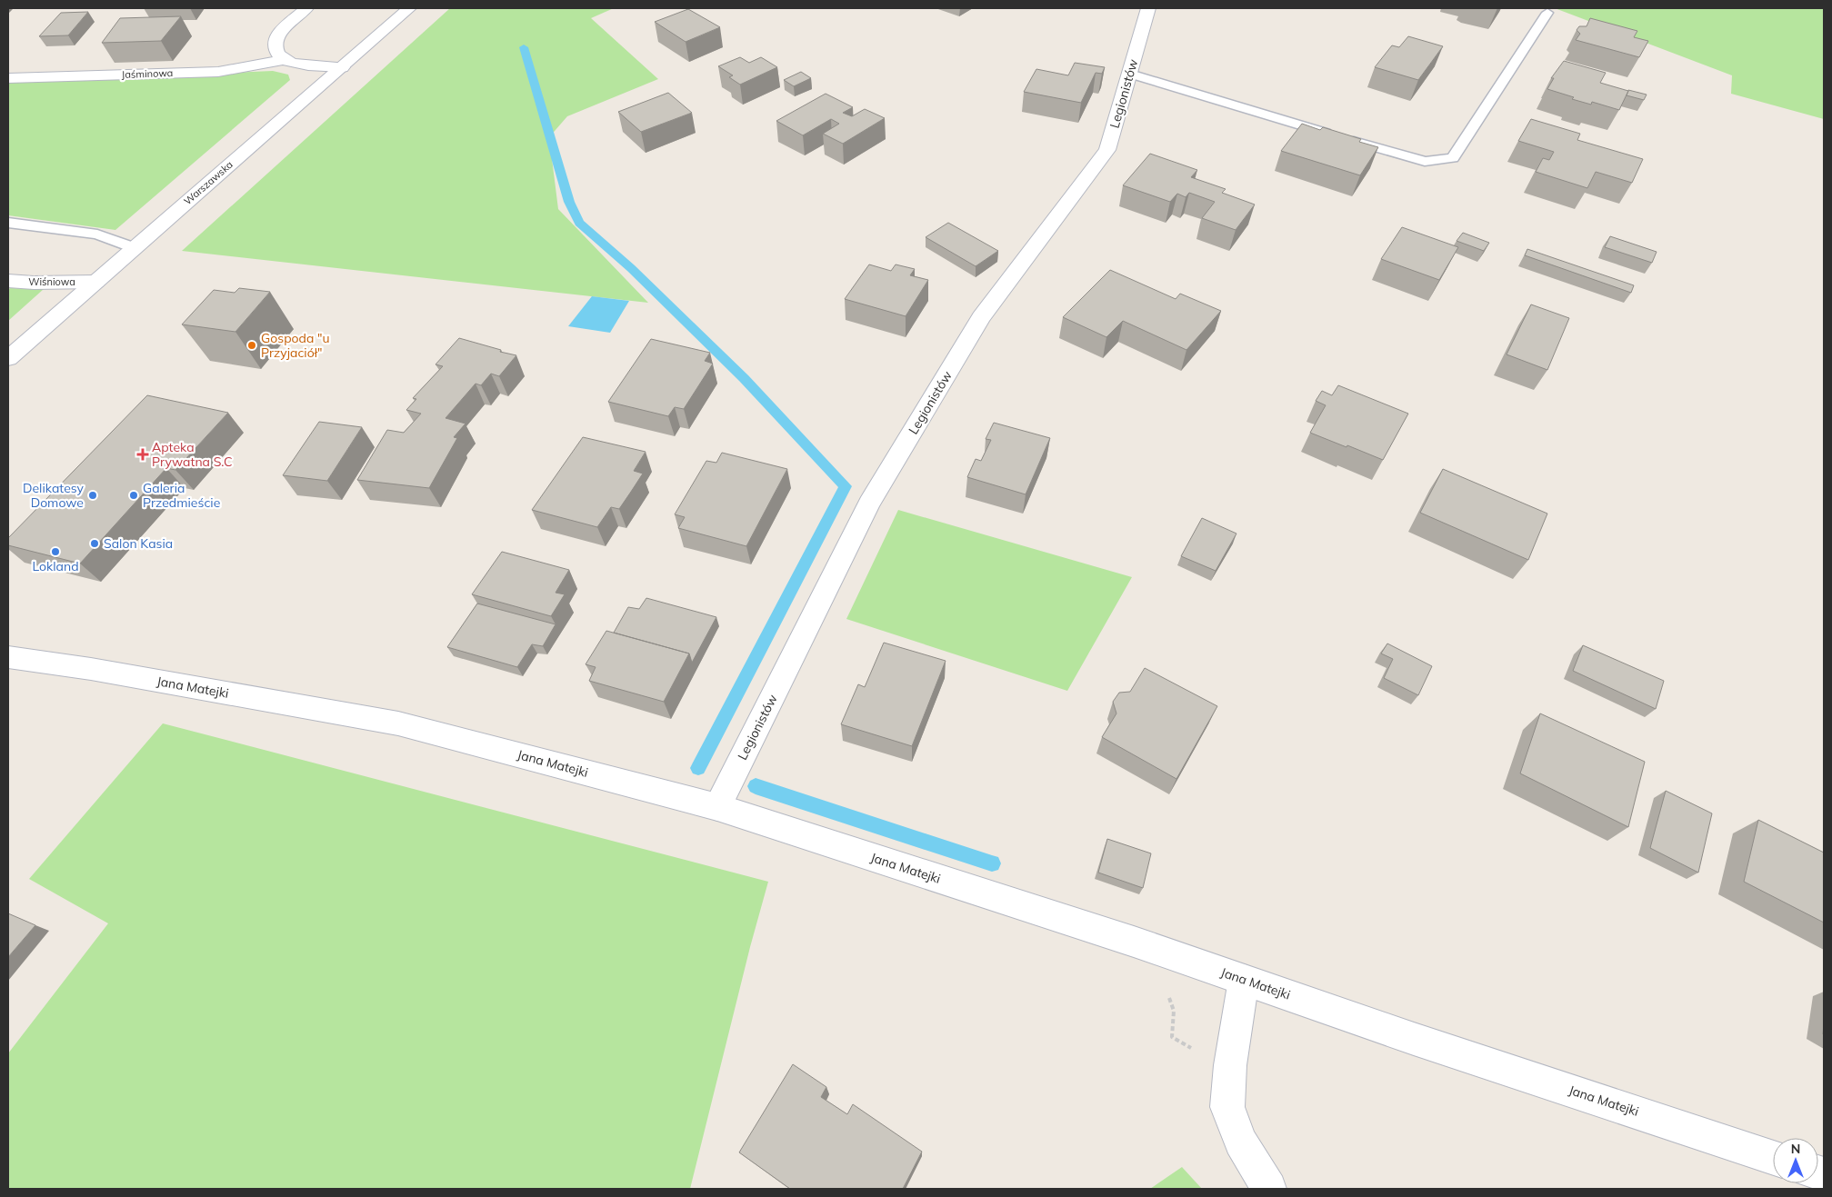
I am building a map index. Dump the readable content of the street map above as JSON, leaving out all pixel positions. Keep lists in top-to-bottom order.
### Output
{
  "streets": {
    "street": [
      "Jaśminowa",
      "Legionistów",
      "Warszawska",
      "Wiśniowa",
      "Jana Matejki"
    ]
  },
  "crossings": [
    ["Jaśminowa", "Warszawska"],
    ["Legionistów", "Jana Matejki"],
    ["Warszawska", "Wiśniowa"]
  ],
  "places": {
    "other": [
      "Gospoda \"u Przyjaciół\"",
      "Delikatesy Domowe",
      "Galeria Przedmieście",
      "Salon Kasia",
      "Lokland"
    ],
    "health": ["Apteka Prywatna S.C"]
  },
  "north": "top"
}
